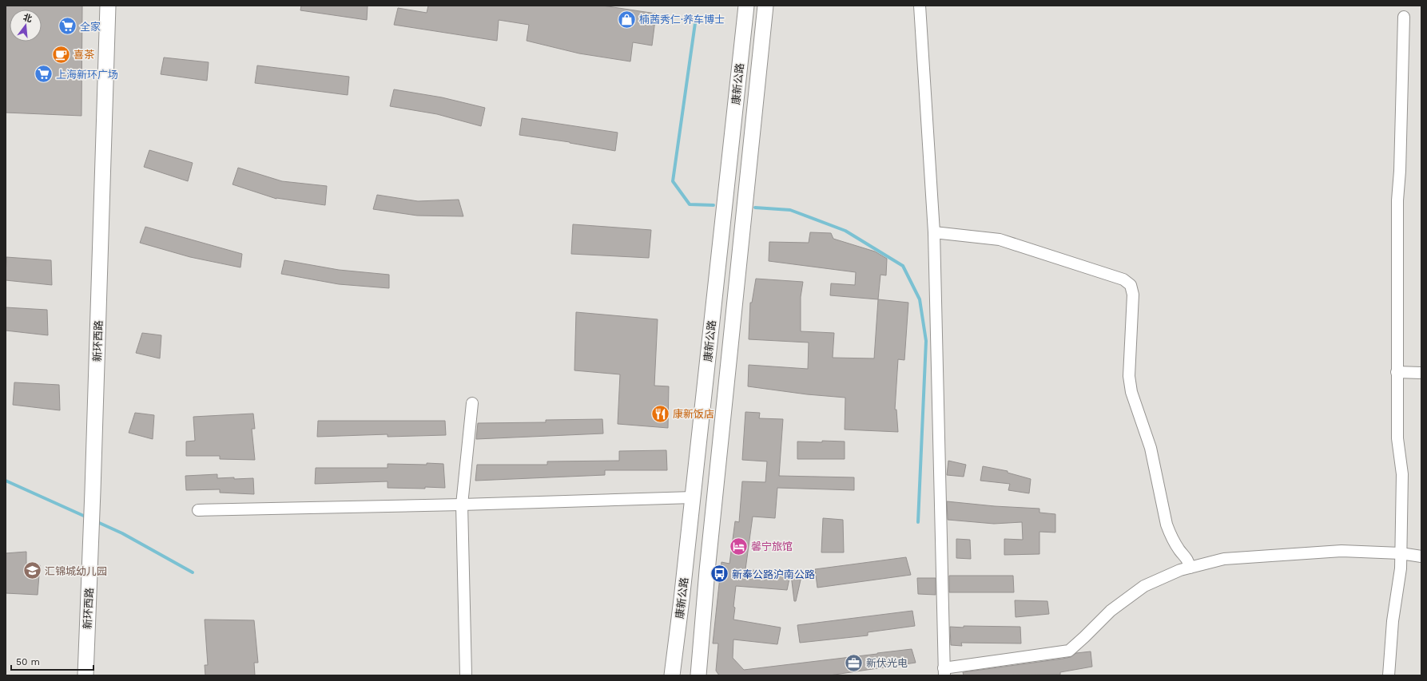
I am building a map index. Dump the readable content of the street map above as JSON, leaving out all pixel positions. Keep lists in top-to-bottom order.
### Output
{
  "streets": {
    "main road": ["康新公路", "新环西路"]
  },
  "places": {
    "shop": ["楠茜秀仁·养车博士"],
    "supermarket": ["全家", "上海新环广场"],
    "cafe": ["喜茶"],
    "restaurant": ["康新饭店"],
    "hotel": ["馨宁旅馆"],
    "school or university": ["汇锦城幼儿园"],
    "bus stop": ["新奉公路沪南公路"],
    "office": ["新伏光电"]
  },
  "scale_bar": "50 m",
  "north": "top"
}
